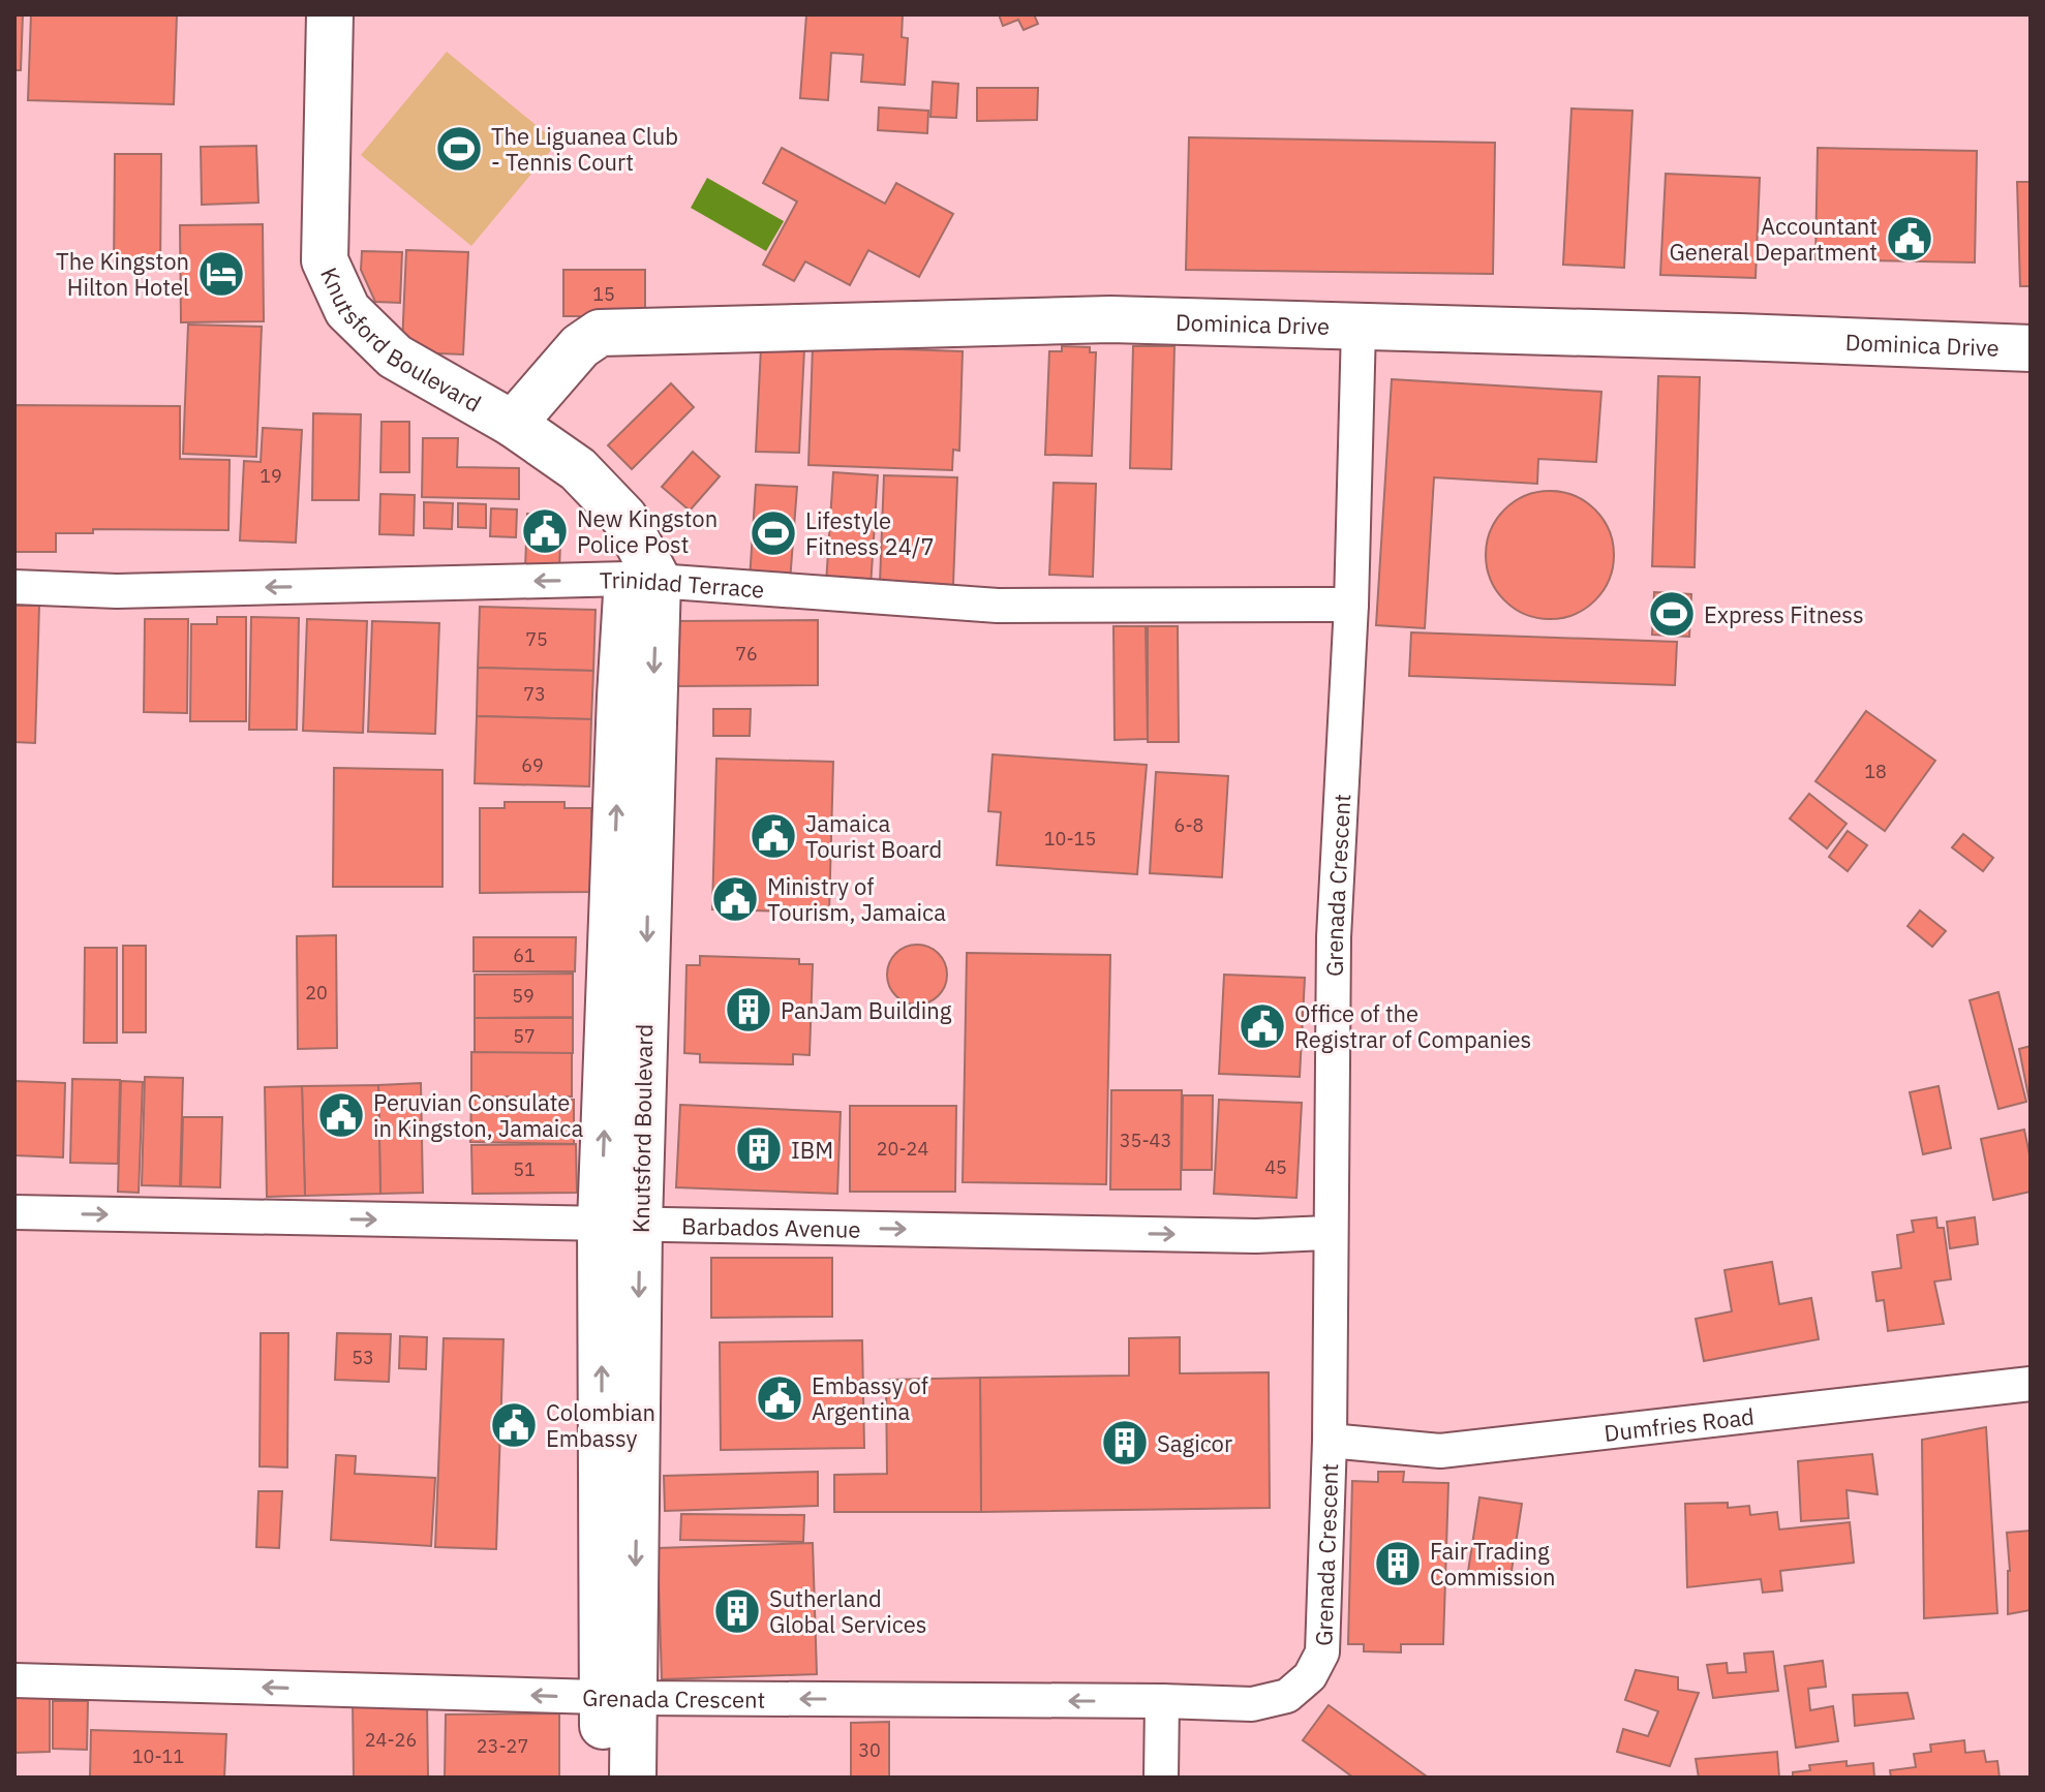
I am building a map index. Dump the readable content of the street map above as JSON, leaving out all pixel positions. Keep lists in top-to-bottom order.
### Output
{
  "streets": {
    "main road": ["Dominica Drive", "Knutsford Boulevard"],
    "street": [
      "Trinidad Terrace",
      "Grenada Crescent",
      "Barbados Avenue",
      "Dumfries Road"
    ]
  },
  "crossings": [
    ["Dominica Drive", "Knutsford Boulevard"],
    ["Dominica Drive", "Grenada Crescent"],
    ["Knutsford Boulevard", "Trinidad Terrace"],
    ["Knutsford Boulevard", "Grenada Crescent"],
    ["Knutsford Boulevard", "Barbados Avenue"],
    ["Trinidad Terrace", "Grenada Crescent"],
    ["Grenada Crescent", "Barbados Avenue"],
    ["Grenada Crescent", "Dumfries Road"]
  ],
  "one_way": ["Trinidad Terrace", "Grenada Crescent", "Barbados Avenue"],
  "places": {
    "sports": ["The Liguanea Club - Tennis Court", "Lifestyle Fitness 24/7", "Express Fitness"],
    "public building": [
      "Accountant General Department",
      "New Kingston Police Post",
      "Jamaica Tourist Board",
      "Ministry of Tourism, Jamaica",
      "Office of the Registrar of Companies",
      "Peruvian Consulate in Kingston, Jamaica",
      "Embassy of Argentina",
      "Colombian Embassy"
    ],
    "hotel": ["The Kingston Hilton Hotel"],
    "building": [
      "PanJam Building",
      "IBM",
      "Sagicor",
      "Fair Trading Commission",
      "Sutherland Global Services"
    ]
  },
  "house_numbers": [
    "15",
    "19",
    "75",
    "76",
    "73",
    "69",
    "18",
    "6-8",
    "10-15",
    "61",
    "20",
    "59",
    "57",
    "35-43",
    "20-24",
    "45",
    "51",
    "53",
    "24-26",
    "23-27",
    "30",
    "10-11"
  ]
}
